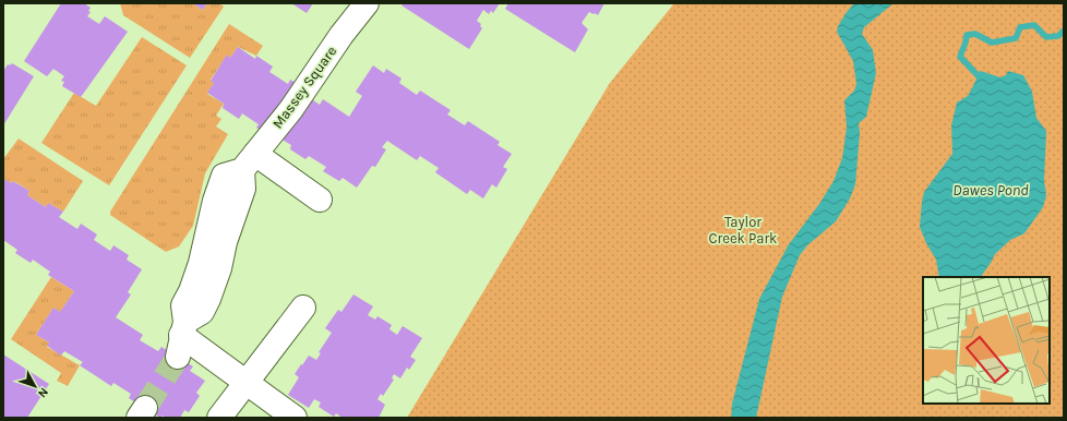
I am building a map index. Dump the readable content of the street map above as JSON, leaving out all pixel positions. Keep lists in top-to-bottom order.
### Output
{
  "streets": {
    "lane": ["Massey Square"]
  },
  "water": ["Dawes Pond"],
  "parks": ["Taylor Creek Park"],
  "north": "bottom right"
}
